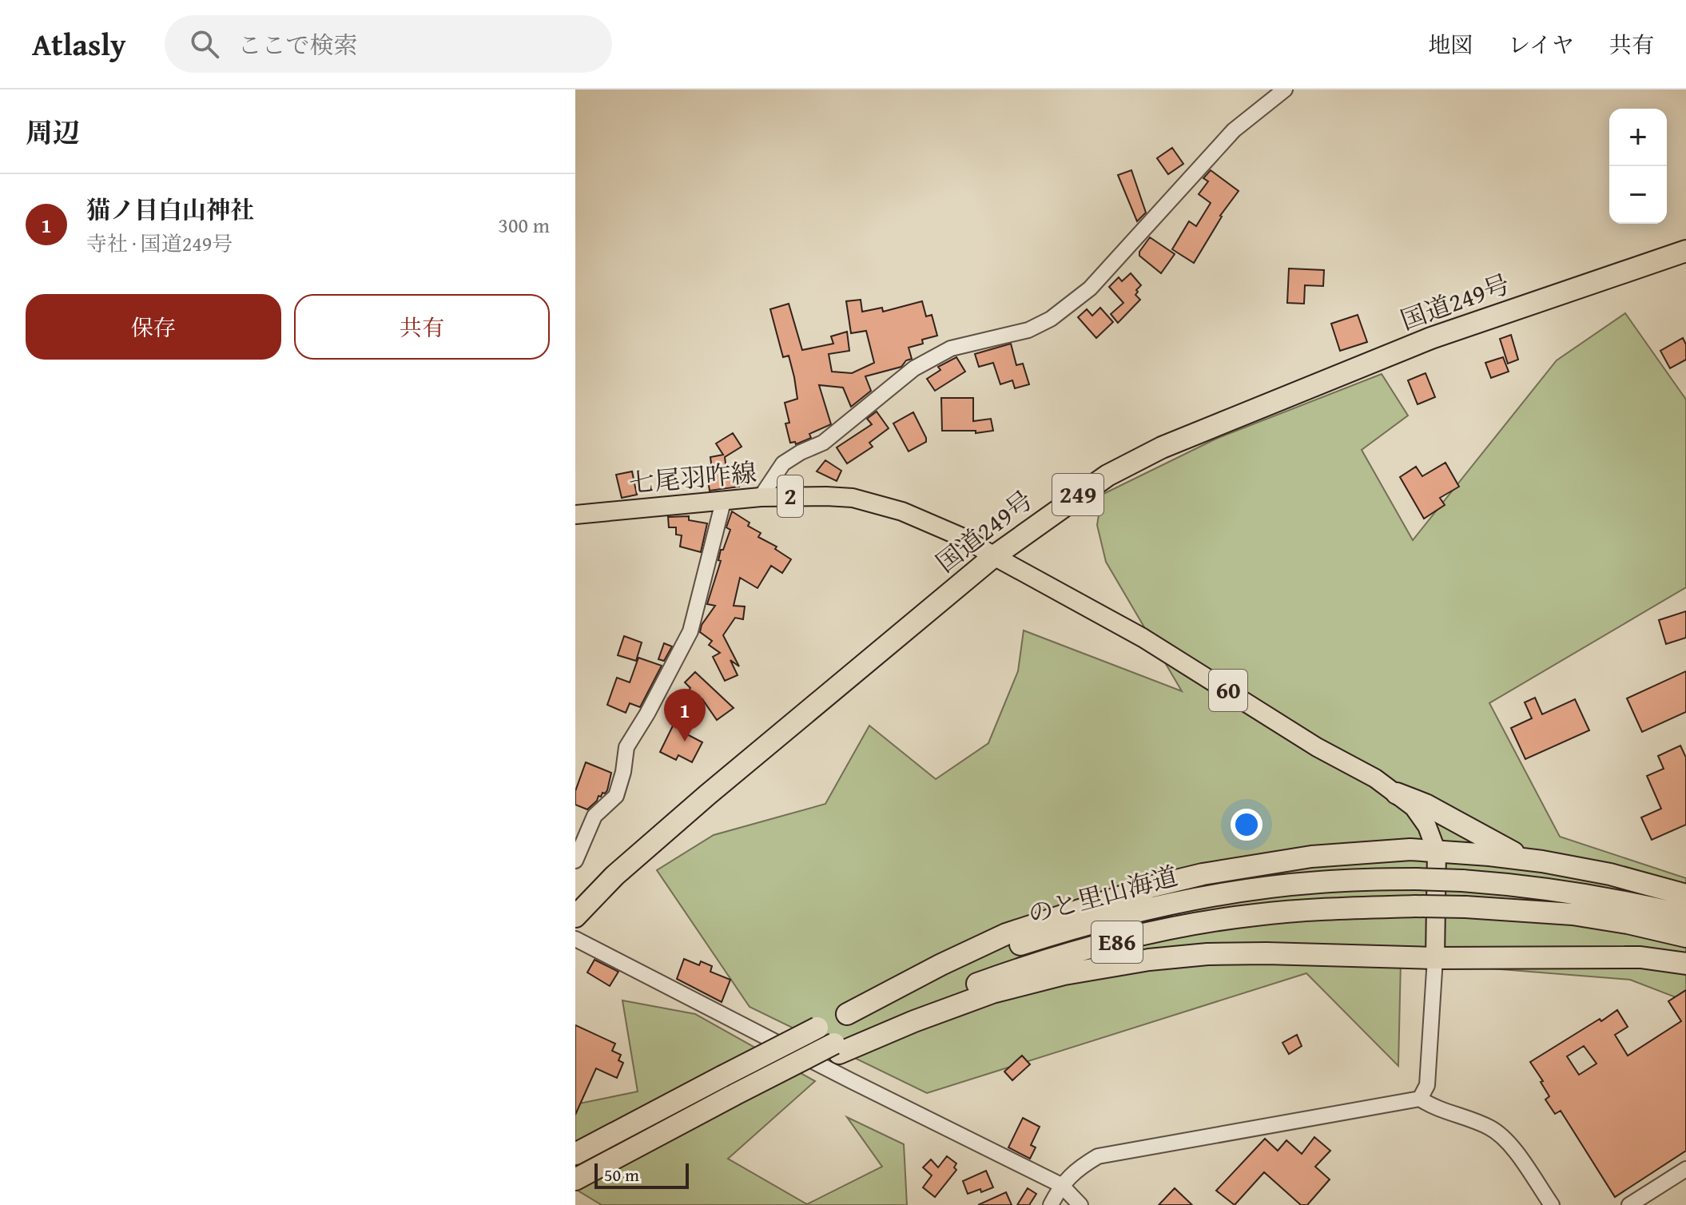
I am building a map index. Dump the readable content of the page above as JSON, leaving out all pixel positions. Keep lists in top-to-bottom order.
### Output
{
  "streets": {
    "highway": [
      "国道249号",
      "249",
      "のと里山海道",
      "E86"
    ],
    "main road": ["七尾羽咋線", "2", "60"]
  },
  "crossings": [
    ["国道249号", "七尾羽咋線"],
    ["国道249号", "60"],
    ["七尾羽咋線", "60"]
  ],
  "scale_bar": "50 m",
  "page": {
    "header": "Atlasly",
    "search": "ここで検索",
    "nav": ["地図", "レイヤ", "共有"],
    "heading": "周辺",
    "map_buttons": ["+", "−"],
    "list": [
      {
        "mark": "1",
        "name": "猫ノ目白山神社",
        "note": "寺社 · 国道249号",
        "value": "300 m"
      }
    ],
    "buttons": ["保存", "共有"],
    "pins": "1",
    "scale": "50 m"
  }
}
